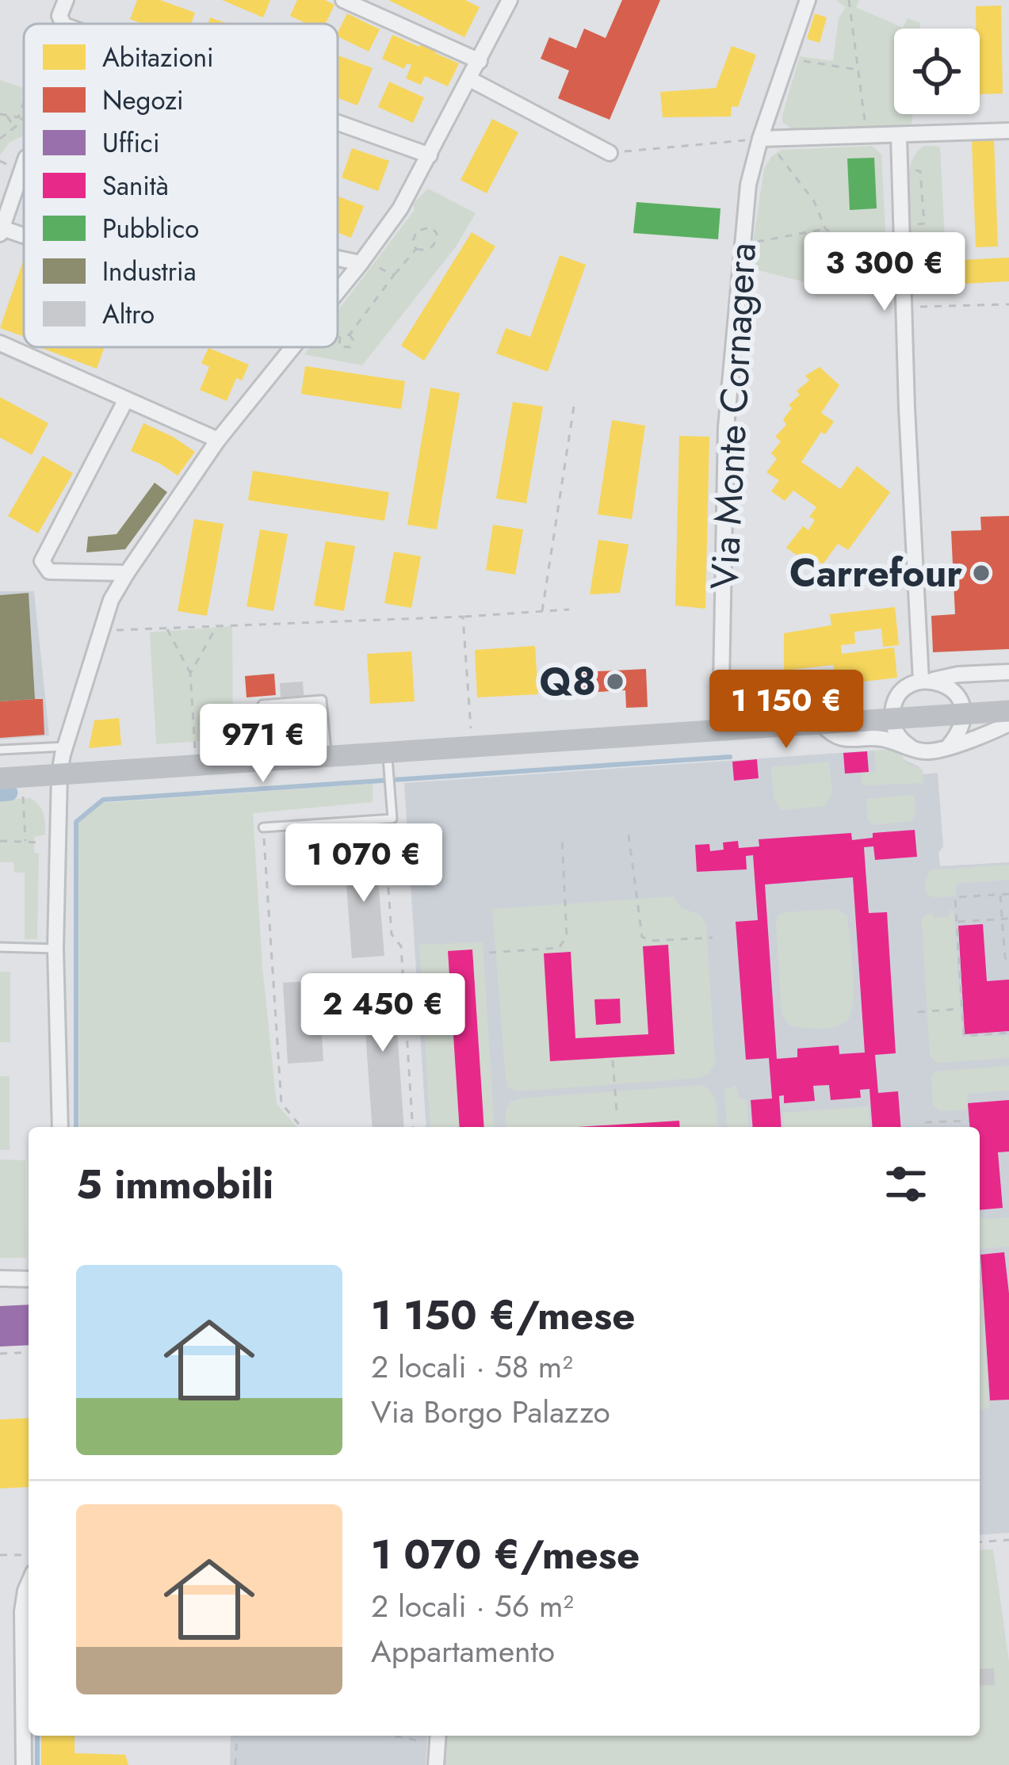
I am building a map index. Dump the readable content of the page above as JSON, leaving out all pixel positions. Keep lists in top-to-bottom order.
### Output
{
  "streets": {
    "street": ["Via Monte Cornagera"]
  },
  "places": ["Carrefour", "Q8"],
  "legend": [
    "Abitazioni",
    "Negozi",
    "Uffici",
    "Sanità",
    "Pubblico",
    "Industria",
    "Altro"
  ],
  "page": {
    "price": [
      "3 300 €",
      "1 150 €",
      "971 €",
      "1 070 €",
      "2 450 €"
    ],
    "heading": "5 immobili",
    "list": [
      {
        "name": "1 150 €/mese",
        "note": "2 locali · 58 m² · Via Borgo Palazzo"
      },
      {
        "name": "1 070 €/mese",
        "note": "2 locali · 56 m² · Appartamento"
      }
    ]
  }
}
